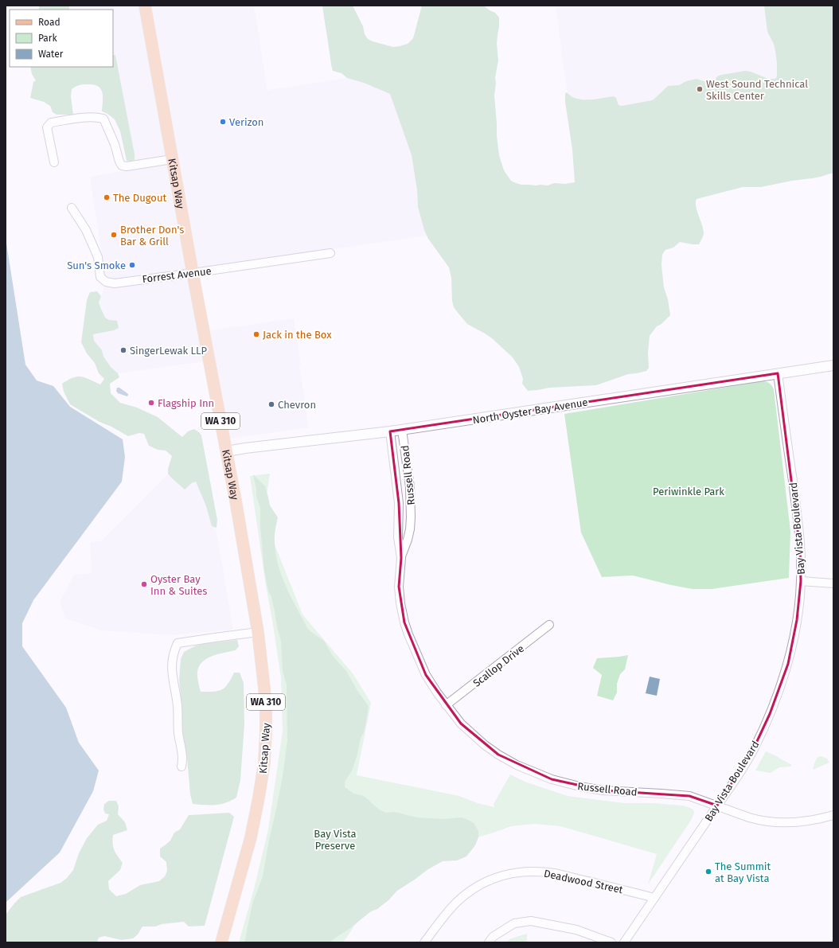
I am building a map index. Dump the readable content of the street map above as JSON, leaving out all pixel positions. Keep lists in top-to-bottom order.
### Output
{
  "streets": {
    "main road": ["Kitsap Way", "WA 310"],
    "street": [
      "Forrest Avenue",
      "North Oyster Bay Avenue",
      "Russell Road",
      "Bay Vista Boulevard",
      "Scallop Drive",
      "Deadwood Street"
    ]
  },
  "crossings": [
    ["Kitsap Way", "Forrest Avenue"],
    ["Kitsap Way", "North Oyster Bay Avenue"],
    ["North Oyster Bay Avenue", "Russell Road"],
    ["North Oyster Bay Avenue", "Bay Vista Boulevard"],
    ["Russell Road", "Bay Vista Boulevard"],
    ["Russell Road", "Scallop Drive"],
    ["Bay Vista Boulevard", "Deadwood Street"]
  ],
  "parks": ["Periwinkle Park", "Bay Vista Preserve"],
  "places": [
    "West Sound Technical Skills Center",
    "Verizon",
    "The Dugout",
    "Brother Don's Bar & Grill",
    "Sun's Smoke",
    "Jack in the Box",
    "SingerLewak LLP",
    "Flagship Inn",
    "Chevron",
    "Oyster Bay Inn & Suites",
    "The Summit at Bay Vista"
  ],
  "legend": ["Road", "Park", "Water"]
}
